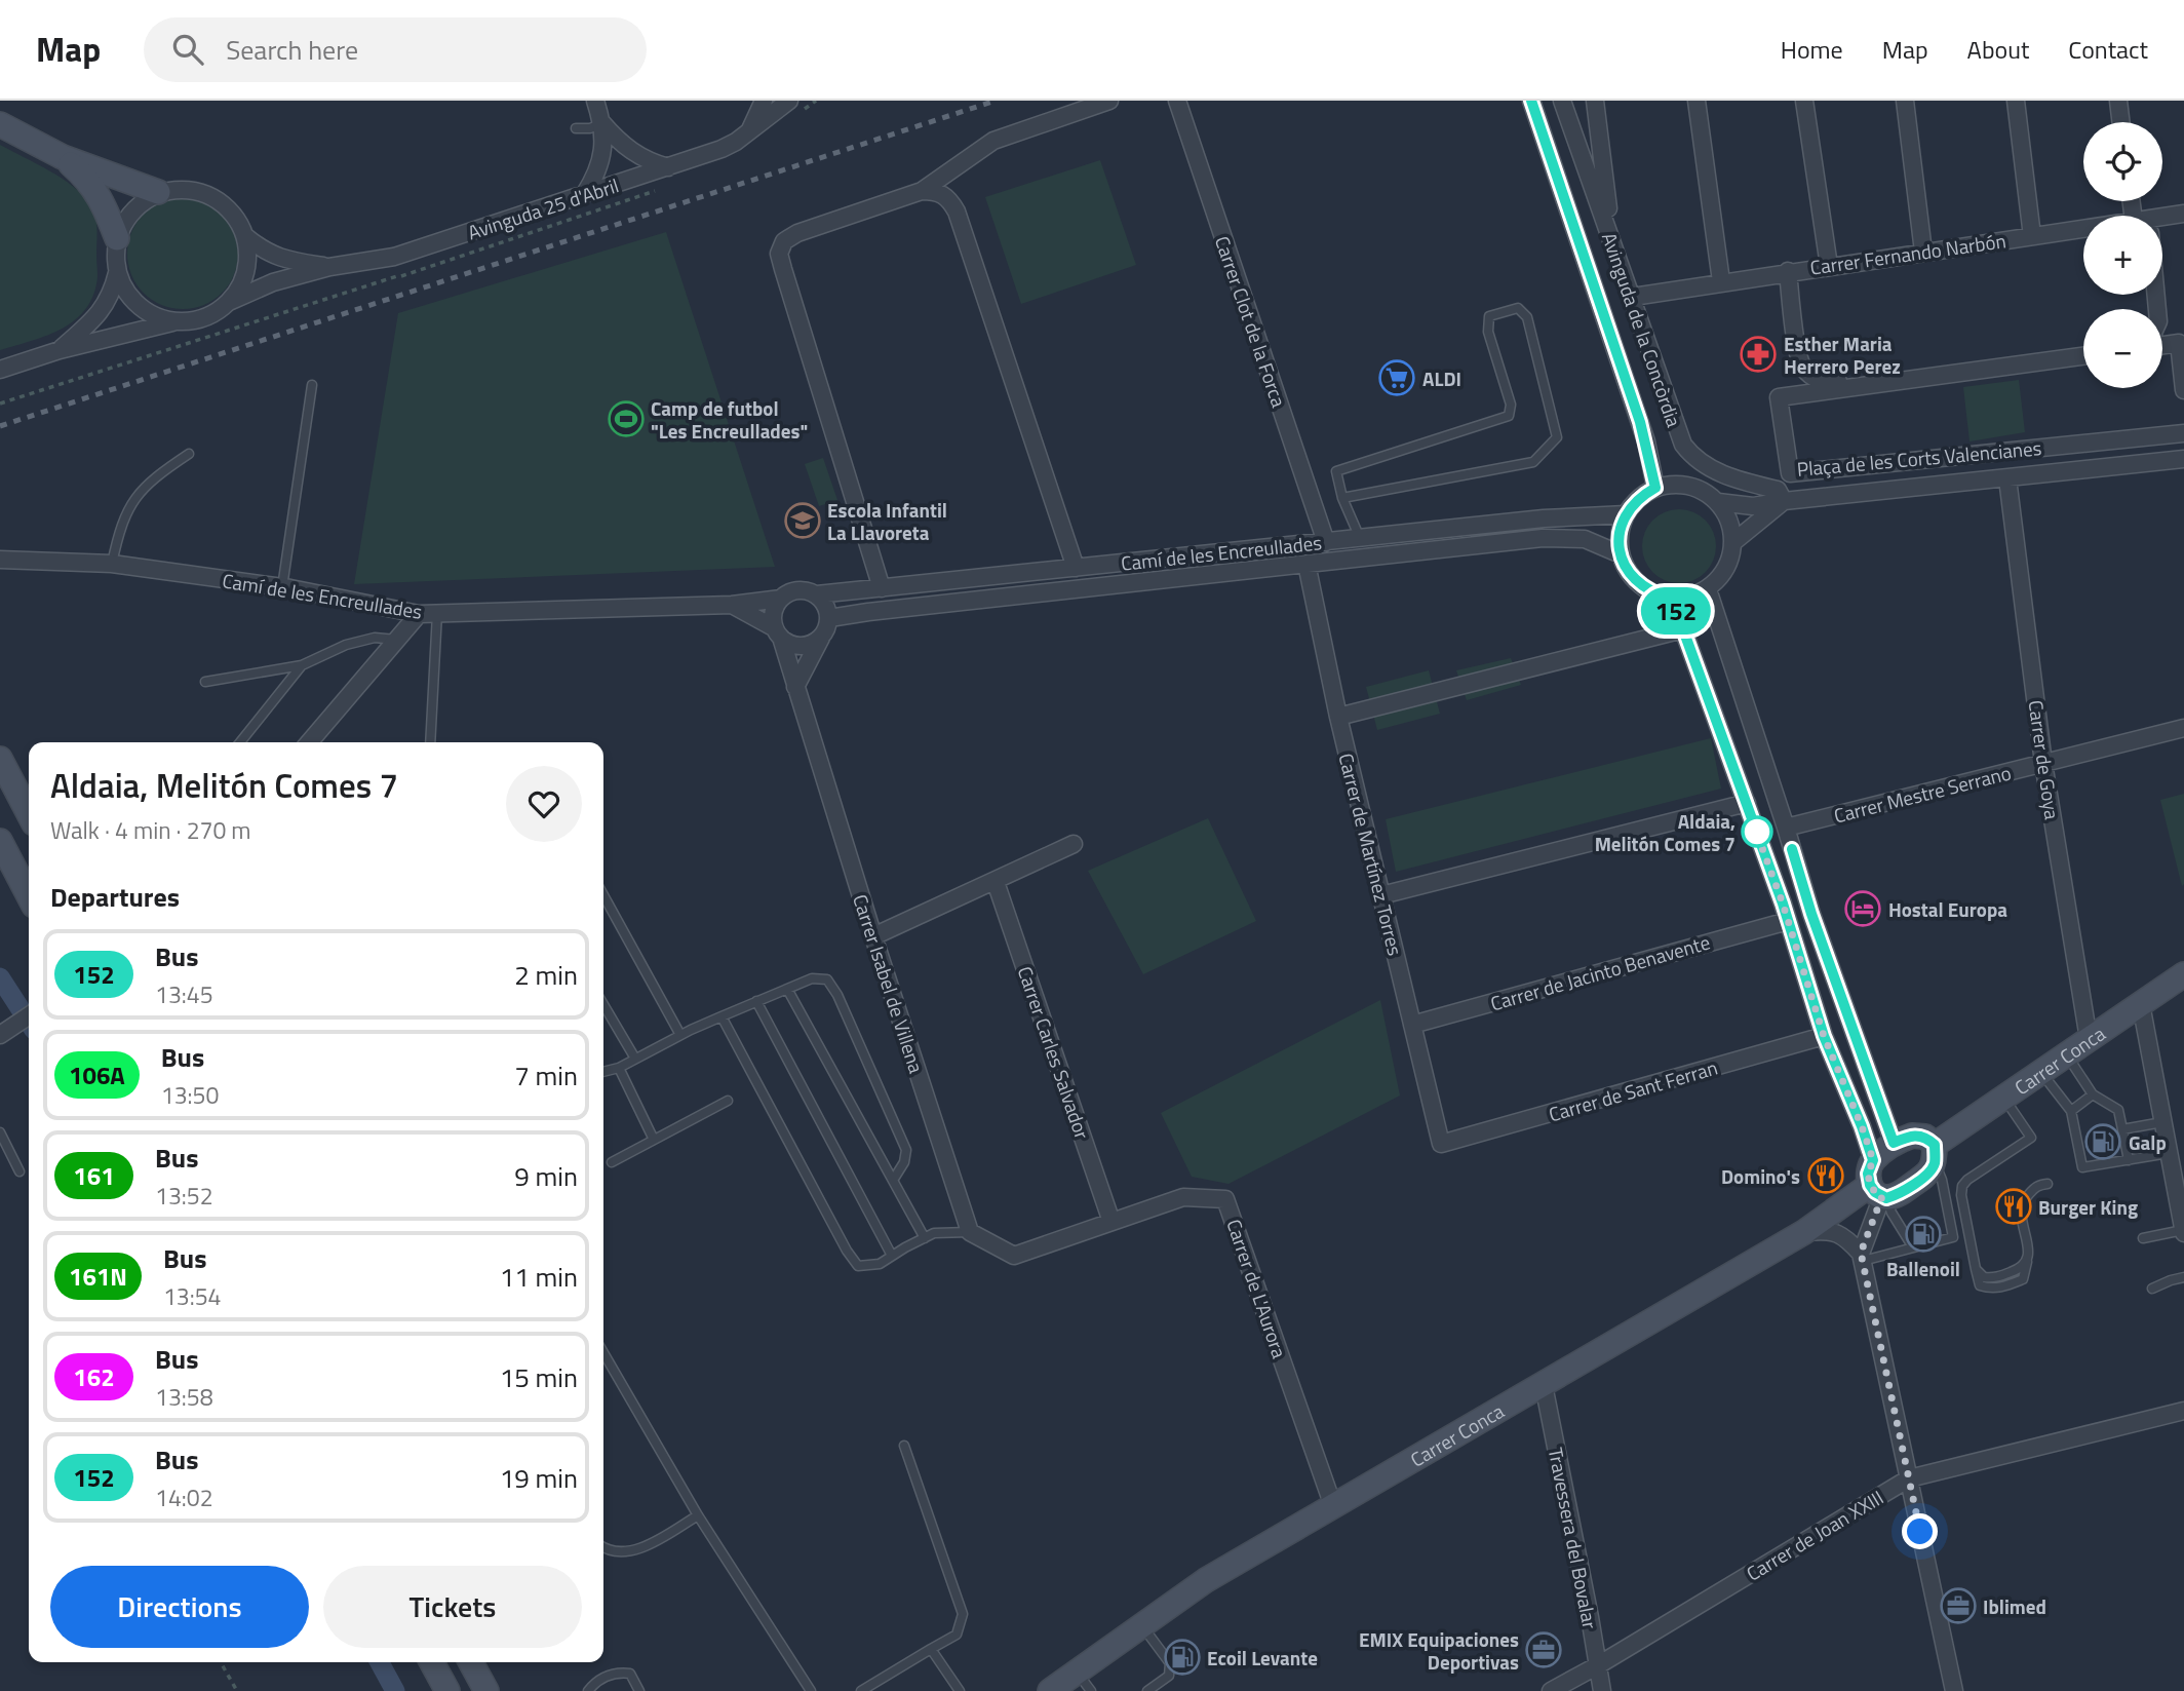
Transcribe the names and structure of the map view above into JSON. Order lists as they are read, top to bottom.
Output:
{
  "streets": {
    "street": [
      "Avinguda 25 d'Abril",
      "Carrer Fernando Narbón",
      "Carrer Clot de la Forca",
      "Avinguda de la Concòrdia",
      "Plaça de les Corts Valencianes",
      "Camí de les Encreullades",
      "Carrer de Goya",
      "Carrer Mestre Serrano",
      "Carrer de Martínez Torres",
      "Carrer de Jacinto Benavente",
      "Carrer Isabel de Villena",
      "Carrer Carles Salvador",
      "Carrer Conca",
      "Carrer de Sant Ferran",
      "Carrer de L'Aurora",
      "Carrer de Joan XXIII",
      "Travessera del Bovalar"
    ]
  },
  "crossings": [
    ["Carrer Fernando Narbón", "Avinguda de la Concòrdia"],
    ["Carrer Clot de la Forca", "Camí de les Encreullades"],
    ["Avinguda de la Concòrdia", "Plaça de les Corts Valencianes"],
    ["Avinguda de la Concòrdia", "Camí de les Encreullades"],
    ["Plaça de les Corts Valencianes", "Camí de les Encreullades"],
    ["Plaça de les Corts Valencianes", "Carrer de Goya"],
    ["Camí de les Encreullades", "Carrer de Martínez Torres"],
    ["Camí de les Encreullades", "Carrer Isabel de Villena"],
    ["Carrer de Goya", "Carrer Mestre Serrano"],
    ["Carrer de Goya", "Carrer Conca"],
    ["Carrer de Martínez Torres", "Carrer de Jacinto Benavente"],
    ["Carrer de Martínez Torres", "Carrer de Sant Ferran"],
    ["Carrer Isabel de Villena", "Carrer de L'Aurora"],
    ["Carrer Carles Salvador", "Carrer de L'Aurora"],
    ["Carrer Conca", "Carrer de L'Aurora"],
    ["Carrer Conca", "Travessera del Bovalar"],
    ["Carrer de Joan XXIII", "Travessera del Bovalar"]
  ],
  "places": {
    "pharmacy": ["Esther Maria Herrero Perez"],
    "supermarket": ["ALDI"],
    "sports": ["Camp de futbol \"Les Encreullades\""],
    "school or university": ["Escola Infantil La Llavoreta"],
    "other": ["Aldaia, Melitón Comes 7"],
    "hotel": ["Hostal Europa"],
    "fuel station": ["Galp", "Ballenoil", "Ecoil Levante"],
    "restaurant": ["Domino's", "Burger King"],
    "office": ["Iblimed", "EMIX Equipaciones Deportivas"]
  },
  "lines": ["bus line 152"],
  "page": {
    "header": "Map",
    "search": "Search here",
    "nav": [
      "Home",
      "Map",
      "About",
      "Contact"
    ],
    "on_map": "152",
    "map_buttons": ["+", "−"],
    "heading": [
      ["Aldaia, Melitón Comes 7", "Walk · 4 min · 270 m"],
      "Departures"
    ],
    "list": [
      {
        "mark": "152",
        "name": "Bus",
        "note": "13:45",
        "value": "2 min"
      },
      {
        "mark": "106A",
        "name": "Bus",
        "note": "13:50",
        "value": "7 min"
      },
      {
        "mark": "161",
        "name": "Bus",
        "note": "13:52",
        "value": "9 min"
      },
      {
        "mark": "161N",
        "name": "Bus",
        "note": "13:54",
        "value": "11 min"
      },
      {
        "mark": "162",
        "name": "Bus",
        "note": "13:58",
        "value": "15 min"
      },
      {
        "mark": "152",
        "name": "Bus",
        "note": "14:02",
        "value": "19 min"
      }
    ],
    "buttons": ["Directions", "Tickets"]
  }
}
